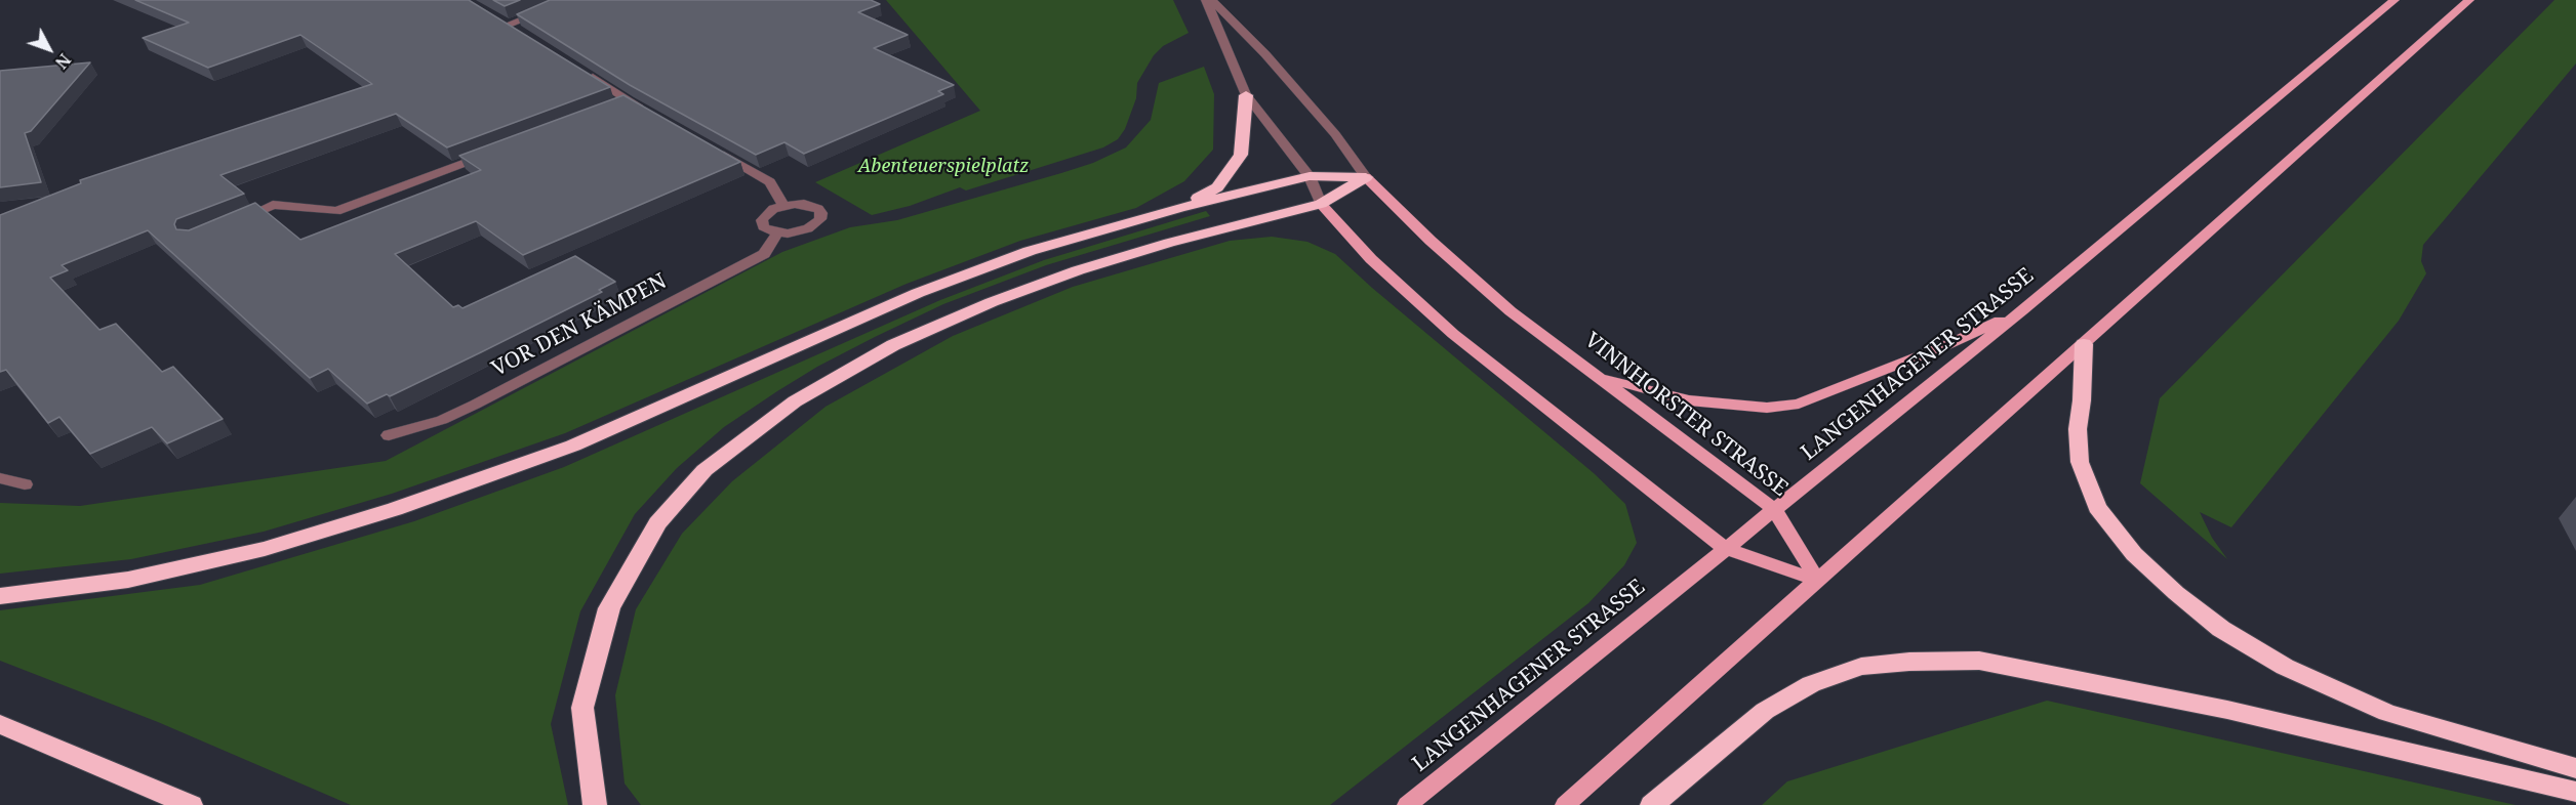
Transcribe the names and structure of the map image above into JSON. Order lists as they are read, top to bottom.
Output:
{
  "streets": {
    "main road": ["LANGENHAGENER STRASSE", "VINNHORSTER STRASSE"],
    "street": ["VOR DEN KÄMPEN"]
  },
  "crossings": [
    ["LANGENHAGENER STRASSE", "VINNHORSTER STRASSE"]
  ],
  "parks": ["Abenteuerspielplatz"],
  "north": "bottom right"
}
